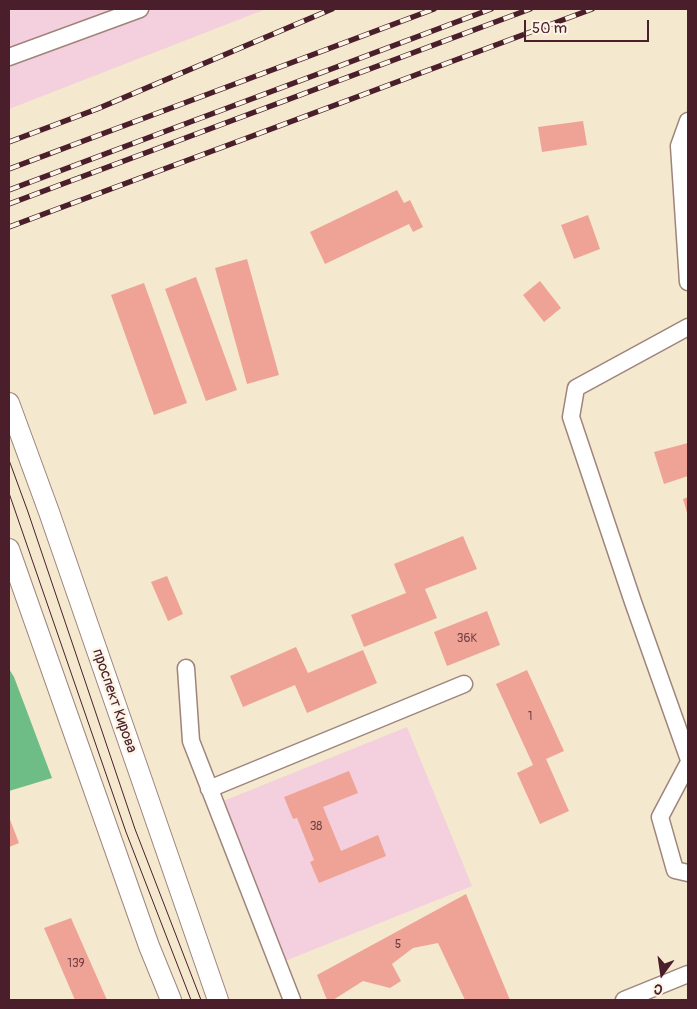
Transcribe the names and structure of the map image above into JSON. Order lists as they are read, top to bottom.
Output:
{
  "streets": {
    "main road": ["проспект Кирова"]
  },
  "house_numbers": [
    "36К",
    "1",
    "38",
    "5",
    "139"
  ],
  "scale_bar": "50 m",
  "north": "bottom"
}
